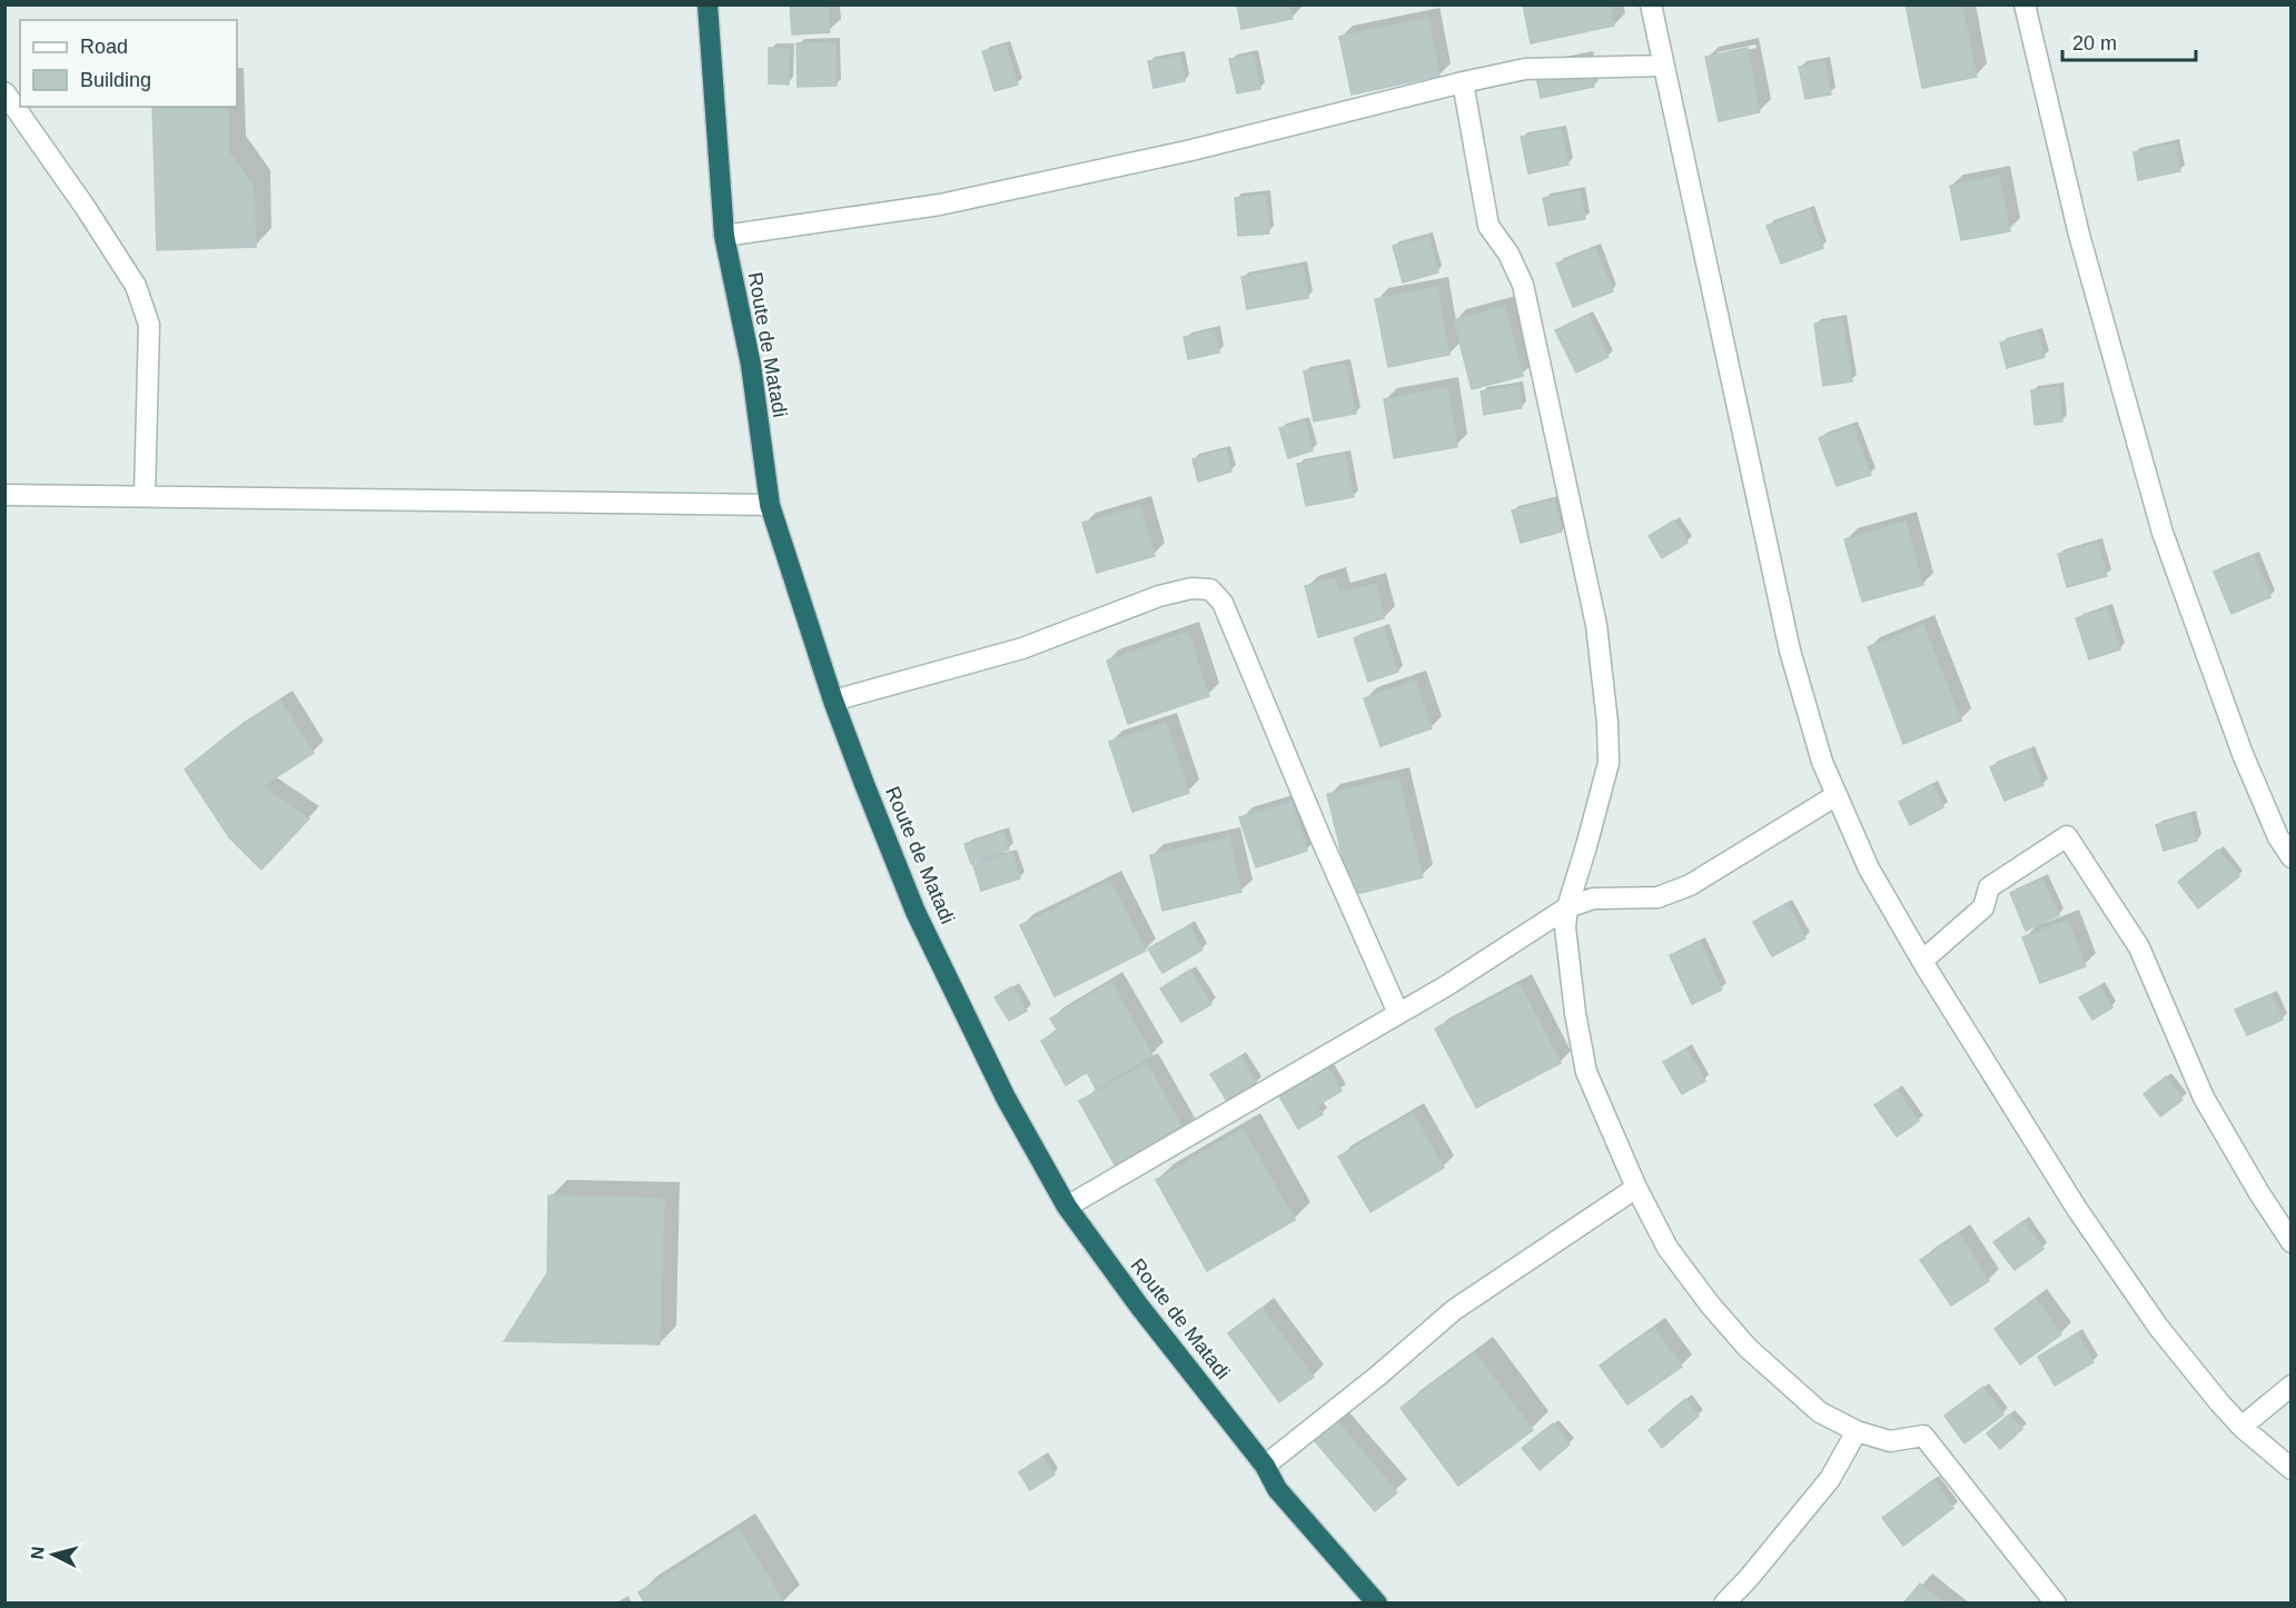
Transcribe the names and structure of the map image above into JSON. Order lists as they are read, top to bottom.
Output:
{
  "streets": {
    "highway": ["Route de Matadi"]
  },
  "legend": ["Road", "Building"],
  "scale_bar": "20 m",
  "north": "left"
}
